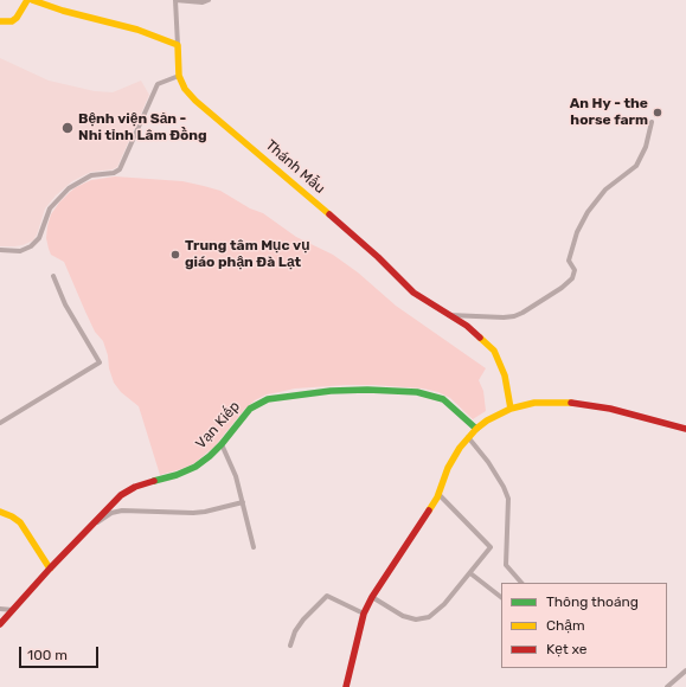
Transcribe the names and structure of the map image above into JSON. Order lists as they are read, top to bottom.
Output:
{
  "streets": {
    "main road": ["Thánh Mẫu", "Vạn Kiếp"]
  },
  "places": ["An Hy - the horse farm", "Bệnh viện Sản - Nhi tỉnh Lâm Đồng", "Trung tâm Mục vụ giáo phận Đà Lạt"],
  "legend": ["Thông thoáng", "Chậm", "Kẹt xe"],
  "scale_bar": "100 m"
}
